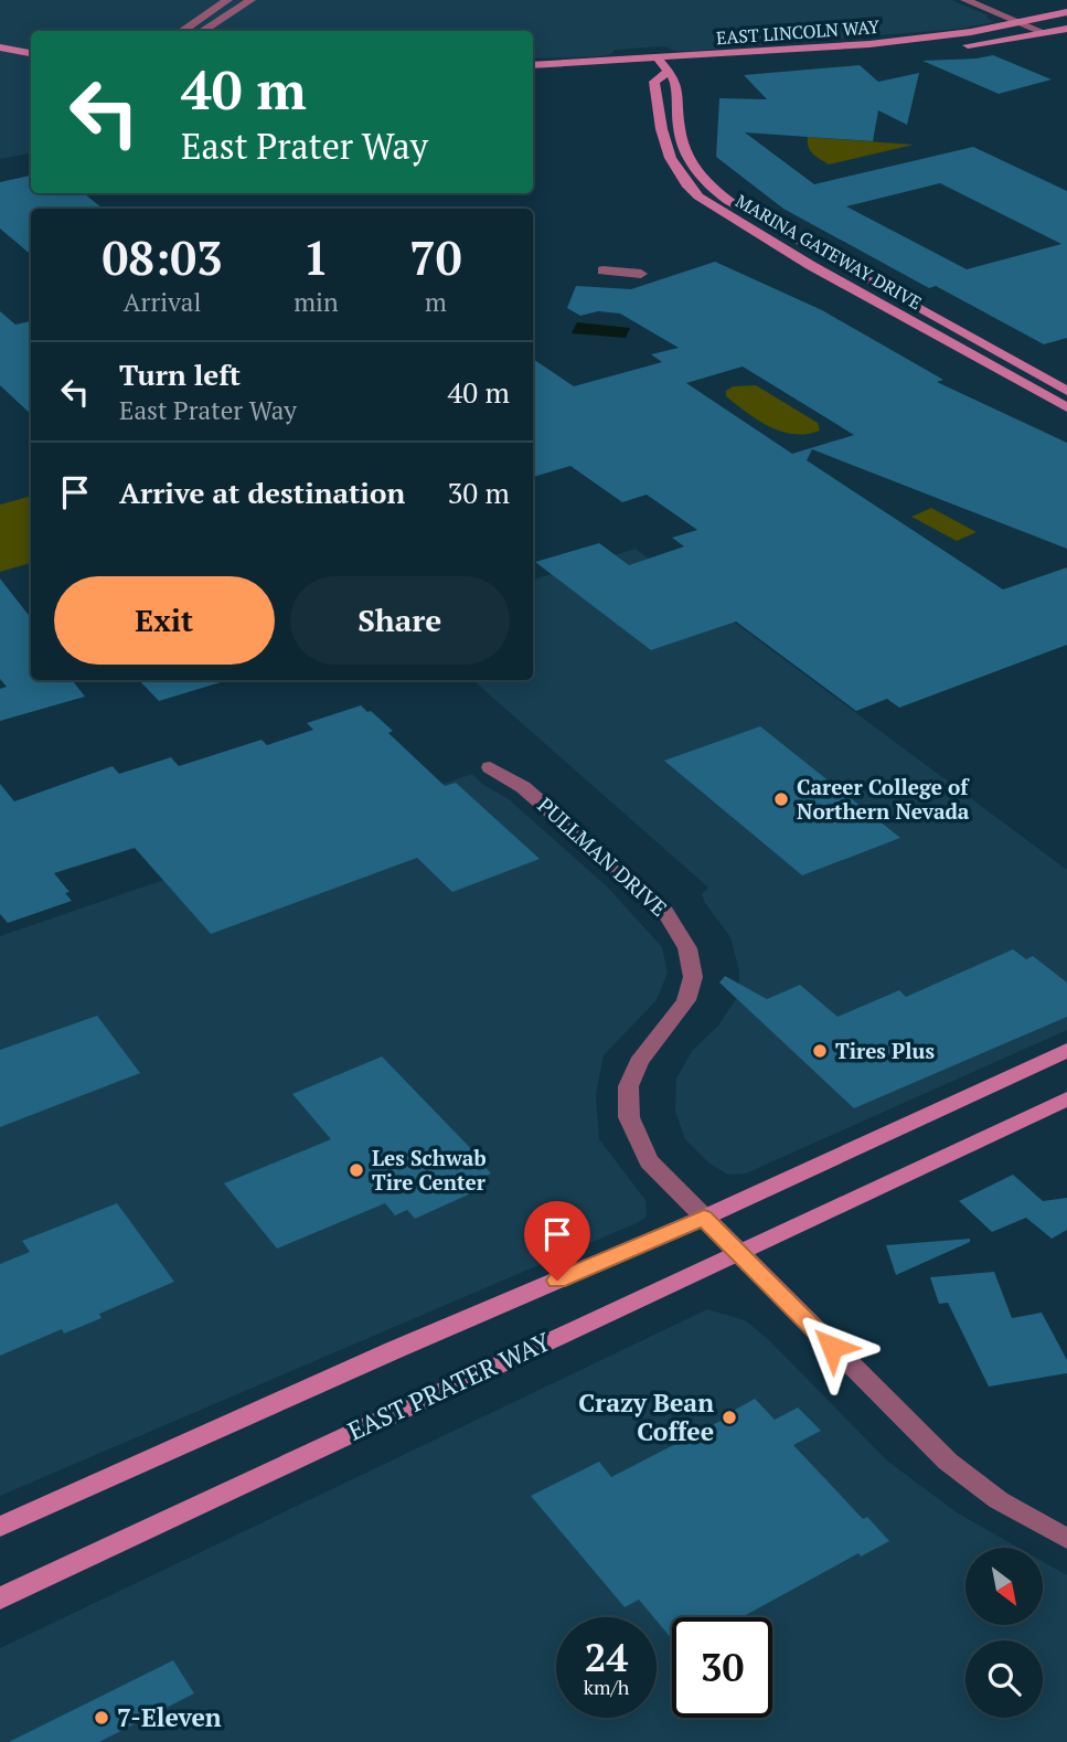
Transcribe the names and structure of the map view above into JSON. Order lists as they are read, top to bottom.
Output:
{
  "streets": {
    "street": [
      "EAST LINCOLN WAY",
      "MARINA GATEWAY DRIVE",
      "PULLMAN DRIVE",
      "EAST PRATER WAY"
    ]
  },
  "crossings": [
    ["EAST LINCOLN WAY", "MARINA GATEWAY DRIVE"],
    ["PULLMAN DRIVE", "EAST PRATER WAY"]
  ],
  "places": [
    "Career College of Northern Nevada",
    "Tires Plus",
    "Les Schwab Tire Center",
    "Crazy Bean Coffee",
    "7-Eleven"
  ],
  "north": "bottom right",
  "page": {
    "turn": ["40 m", "East Prater Way"],
    "eta": [
      "08:03",
      "Arrival",
      "1",
      "min",
      "70",
      "m"
    ],
    "list": [
      {
        "name": "Turn left",
        "note": "East Prater Way",
        "value": "40 m"
      },
      {
        "name": "Arrive at destination",
        "value": "30 m"
      }
    ],
    "buttons": ["Exit", "Share"],
    "speed": "24 km/h",
    "limit": "30"
  }
}
